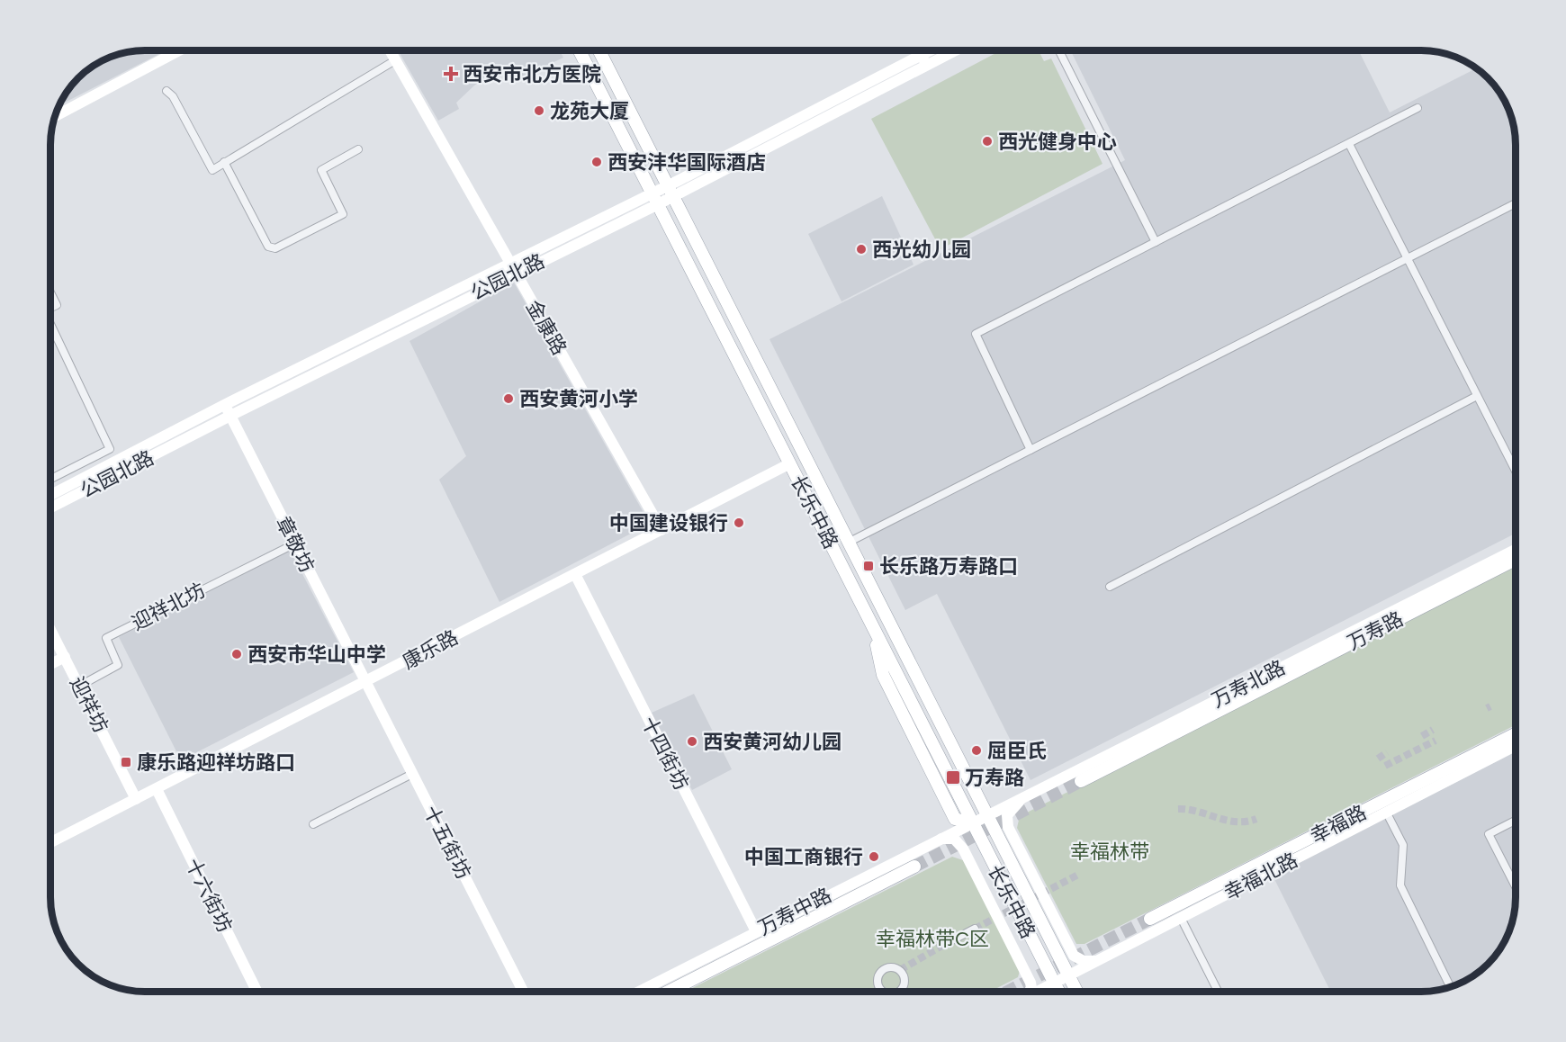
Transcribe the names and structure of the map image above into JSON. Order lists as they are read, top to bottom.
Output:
{
  "streets": {
    "main road": [
      "公园北路",
      "金康路",
      "长乐中路",
      "章敬坊",
      "万寿路",
      "康乐路",
      "万寿北路",
      "迎祥坊",
      "十四街坊",
      "幸福路",
      "十五街坊",
      "幸福北路",
      "十六街坊",
      "万寿中路"
    ],
    "street": ["迎祥北坊"]
  },
  "crossings": [
    ["公园北路", "金康路"],
    ["公园北路", "长乐中路"],
    ["公园北路", "章敬坊"],
    ["金康路", "康乐路"],
    ["长乐中路", "康乐路"],
    ["长乐中路", "万寿北路"],
    ["长乐中路", "幸福北路"],
    ["长乐中路", "万寿中路"],
    ["章敬坊", "迎祥北坊"],
    ["章敬坊", "康乐路"],
    ["章敬坊", "十五街坊"],
    ["迎祥北坊", "迎祥坊"],
    ["康乐路", "迎祥坊"],
    ["康乐路", "十四街坊"],
    ["康乐路", "十五街坊"],
    ["康乐路", "十六街坊"],
    ["万寿北路", "万寿中路"],
    ["十四街坊", "万寿中路"]
  ],
  "parks": ["幸福林带", "幸福林带C区"],
  "places": {
    "health": ["西安市北方医院"],
    "other": [
      "龙苑大厦",
      "西光健身中心",
      "西安沣华国际酒店",
      "西光幼儿园",
      "西安黄河小学",
      "中国建设银行",
      "西安市华山中学",
      "西安黄河幼儿园",
      "屈臣氏",
      "中国工商银行"
    ],
    "transit": ["长乐路万寿路口", "康乐路迎祥坊路口", "万寿路"]
  }
}
